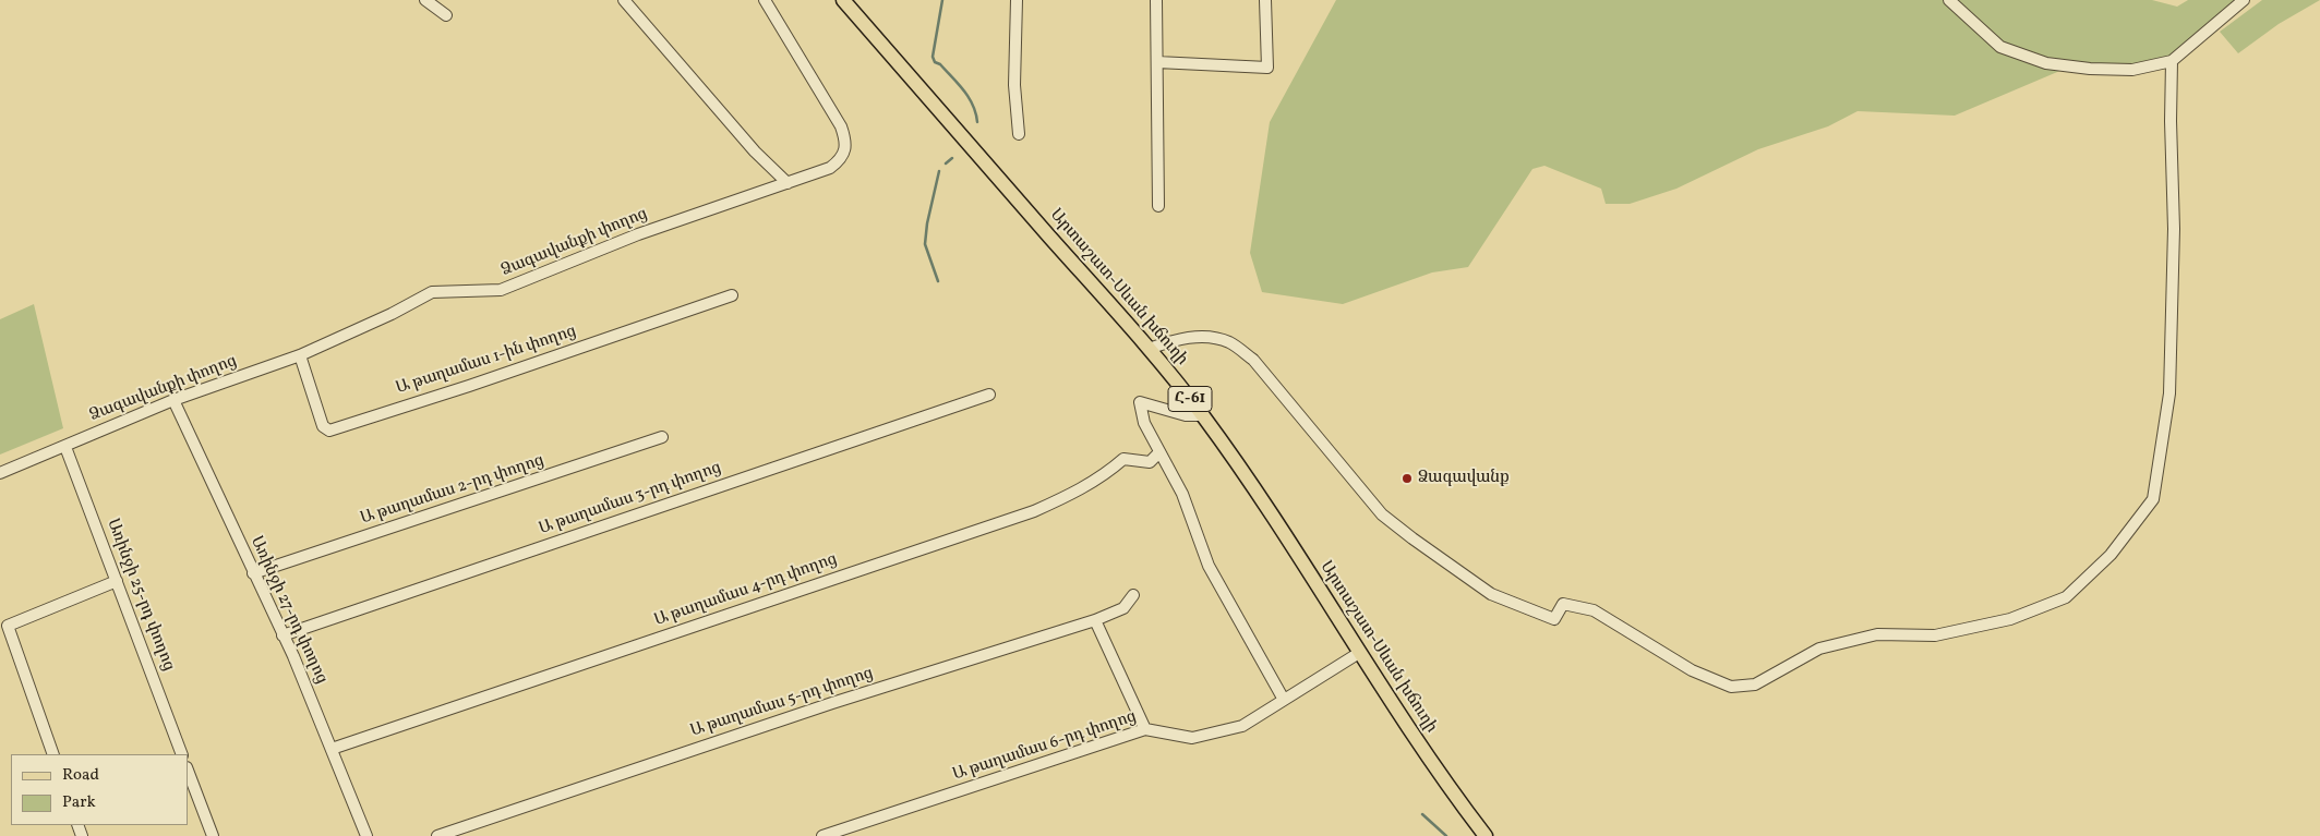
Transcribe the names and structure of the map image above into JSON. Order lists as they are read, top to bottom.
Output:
{
  "streets": {
    "main road": ["Արտաշատ-Սևան խճուղի", "Հ-61"],
    "street": [
      "Ձագավանքի փողոց",
      "Ա թաղամաս 1-ին փողոց",
      "Ա թաղամաս 2-րդ փողոց",
      "Ա թաղամաս 3-րդ փողոց",
      "Ա թաղամաս 4-րդ փողոց",
      "Առինջի 25-րդ փողոց",
      "Առինջի 27-րդ փողոց",
      "Ա թաղամաս 5-րդ փողոց",
      "Ա թաղամաս 6-րդ փողոց"
    ]
  },
  "crossings": [
    ["Ձագավանքի փողոց", "Ա թաղամաս 1-ին փողոց"],
    ["Ձագավանքի փողոց", "Առինջի 25-րդ փողոց"],
    ["Ձագավանքի փողոց", "Առինջի 27-րդ փողոց"],
    ["Արտաշատ-Սևան խճուղի", "Ա թաղամաս 6-րդ փողոց"],
    ["Ա թաղամաս 2-րդ փողոց", "Առինջի 27-րդ փողոց"],
    ["Ա թաղամաս 3-րդ փողոց", "Առինջի 27-րդ փողոց"],
    ["Ա թաղամաս 4-րդ փողոց", "Առինջի 27-րդ փողոց"]
  ],
  "places": ["Ձագավանք"],
  "legend": ["Road", "Park"]
}
